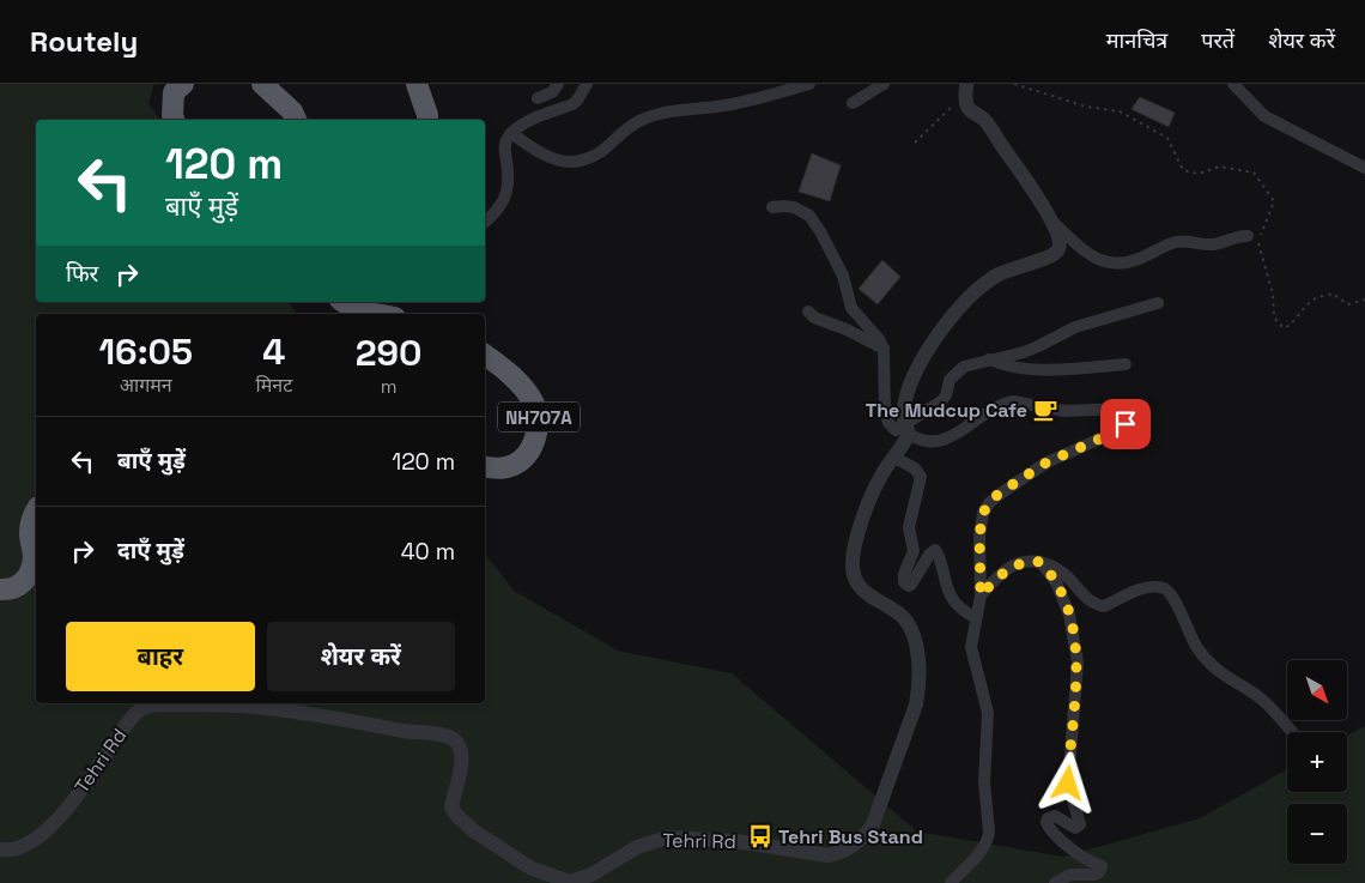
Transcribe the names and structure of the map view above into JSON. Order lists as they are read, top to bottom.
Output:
{
  "streets": {
    "highway": ["NH707A"],
    "street": ["Tehri Rd"]
  },
  "places": {
    "cafe": ["The Mudcup Cafe"],
    "bus stop": ["Tehri Bus Stand"]
  },
  "north": "bottom right",
  "page": {
    "header": "Routely",
    "nav": ["मानचित्र", "परतें", "शेयर करें"],
    "turn": ["120 m", "बाएँ मुड़ें"],
    "then": "फिर",
    "eta": [
      "16:05",
      "आगमन",
      "4",
      "मिनट",
      "290",
      "m"
    ],
    "list": [
      {
        "name": "बाएँ मुड़ें",
        "value": "120 m"
      },
      {
        "name": "दाएँ मुड़ें",
        "value": "40 m"
      }
    ],
    "buttons": ["बाहर", "शेयर करें"],
    "map_buttons": ["+", "−"]
  }
}
